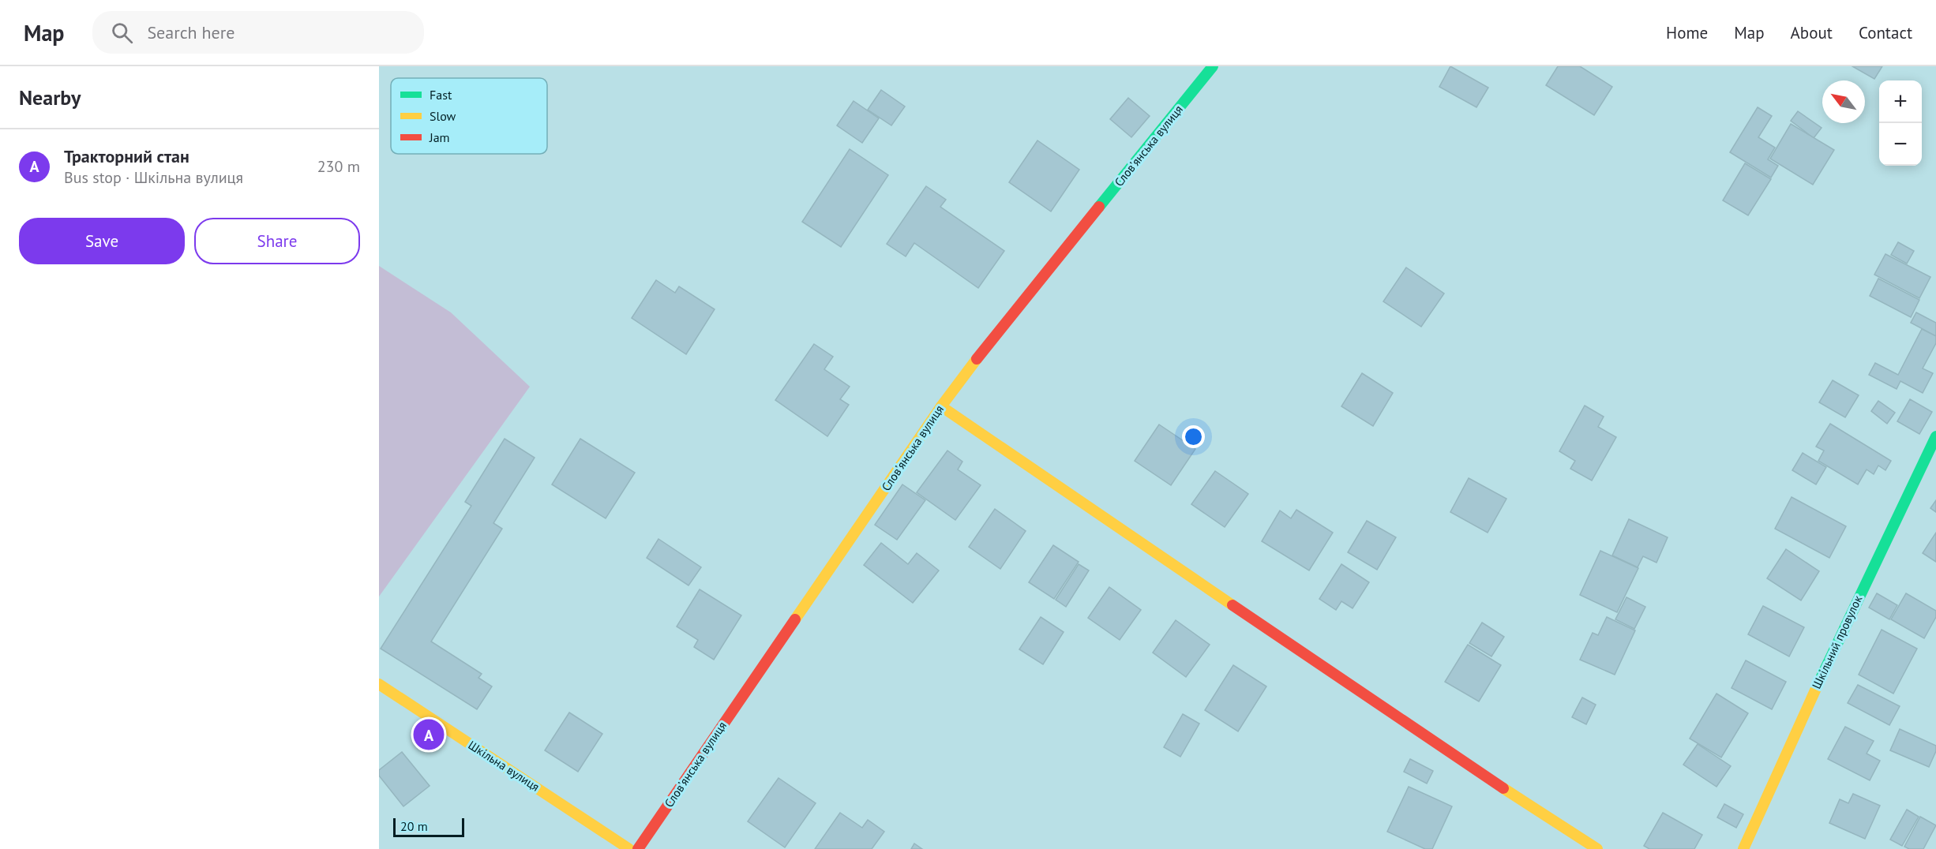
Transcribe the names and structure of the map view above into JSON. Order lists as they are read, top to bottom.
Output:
{
  "streets": {
    "street": ["Словʼянська вулиця", "Шкільний провулок", "Шкільна вулиця"]
  },
  "legend": ["Fast", "Slow", "Jam"],
  "scale_bar": "20 m",
  "north": "top left",
  "page": {
    "header": "Map",
    "search": "Search here",
    "nav": [
      "Home",
      "Map",
      "About",
      "Contact"
    ],
    "heading": "Nearby",
    "map_buttons": ["+", "−"],
    "list": [
      {
        "mark": "A",
        "name": "Тракторний стан",
        "note": "Bus stop · Шкільна вулиця",
        "value": "230 m"
      }
    ],
    "buttons": ["Save", "Share"],
    "pins": "A",
    "scale": "20 m"
  }
}
